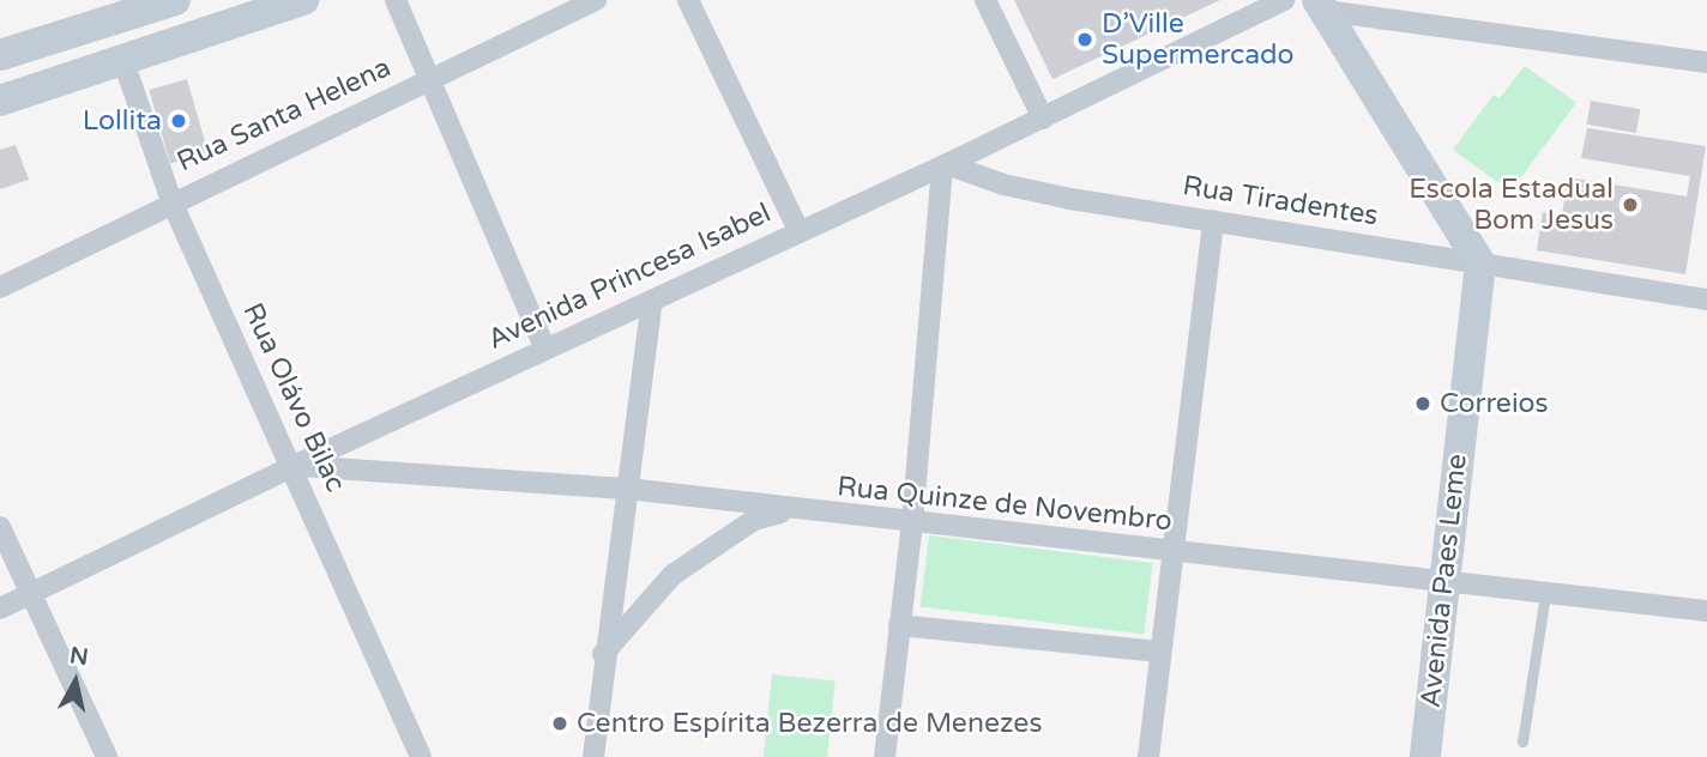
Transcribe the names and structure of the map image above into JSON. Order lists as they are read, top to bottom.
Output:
{
  "streets": {
    "street": [
      "Rua Santa Helena",
      "Rua Tiradentes",
      "Avenida Princesa Isabel",
      "Rua Olávo Bilac",
      "Rua Quinze de Novembro",
      "Avenida Paes Leme"
    ]
  },
  "crossings": [
    ["Rua Santa Helena", "Rua Olávo Bilac"],
    ["Rua Tiradentes", "Avenida Princesa Isabel"],
    ["Rua Tiradentes", "Avenida Paes Leme"],
    ["Avenida Princesa Isabel", "Rua Olávo Bilac"],
    ["Avenida Princesa Isabel", "Rua Quinze de Novembro"],
    ["Rua Olávo Bilac", "Rua Quinze de Novembro"],
    ["Rua Quinze de Novembro", "Avenida Paes Leme"]
  ],
  "places": [
    "D’Ville Supermercado",
    "Lollita",
    "Escola Estadual Bom Jesus",
    "Correios",
    "Centro Espírita Bezerra de Menezes"
  ],
  "north": "top"
}
